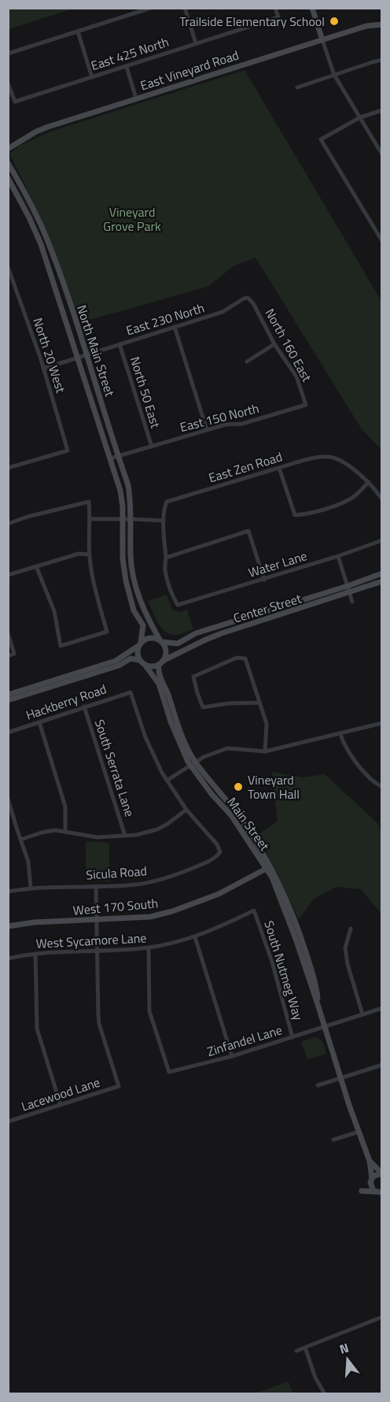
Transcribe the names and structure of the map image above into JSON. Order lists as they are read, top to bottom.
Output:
{
  "streets": {
    "street": [
      "East 425 North",
      "East Vineyard Road",
      "East 230 North",
      "North 160 East",
      "North Main Street",
      "North 20 West",
      "North 50 East",
      "East 150 North",
      "East Zen Road",
      "Water Lane",
      "Center Street",
      "Hackberry Road",
      "South Serrata Lane",
      "Main Street",
      "Sicula Road",
      "West 170 South",
      "West Sycamore Lane",
      "South Nutmeg Way",
      "Zinfandel Lane",
      "Lacewood Lane"
    ]
  },
  "crossings": [
    ["East 230 North", "North 160 East"],
    ["East 230 North", "North Main Street"],
    ["East 230 North", "North 20 West"],
    ["East 230 North", "North 50 East"],
    ["North 160 East", "East 150 North"],
    ["North Main Street", "East 150 North"],
    ["North Main Street", "Center Street"],
    ["North Main Street", "Main Street"],
    ["North 50 East", "East 150 North"],
    ["Center Street", "Main Street"],
    ["Hackberry Road", "South Serrata Lane"],
    ["Main Street", "West 170 South"],
    ["Main Street", "Zinfandel Lane"],
    ["West Sycamore Lane", "South Nutmeg Way"],
    ["West Sycamore Lane", "Zinfandel Lane"],
    ["West Sycamore Lane", "Lacewood Lane"],
    ["South Nutmeg Way", "Zinfandel Lane"]
  ],
  "parks": ["Vineyard Grove Park"],
  "places": ["Trailside Elementary School", "Vineyard Town Hall"],
  "north": "top"
}
